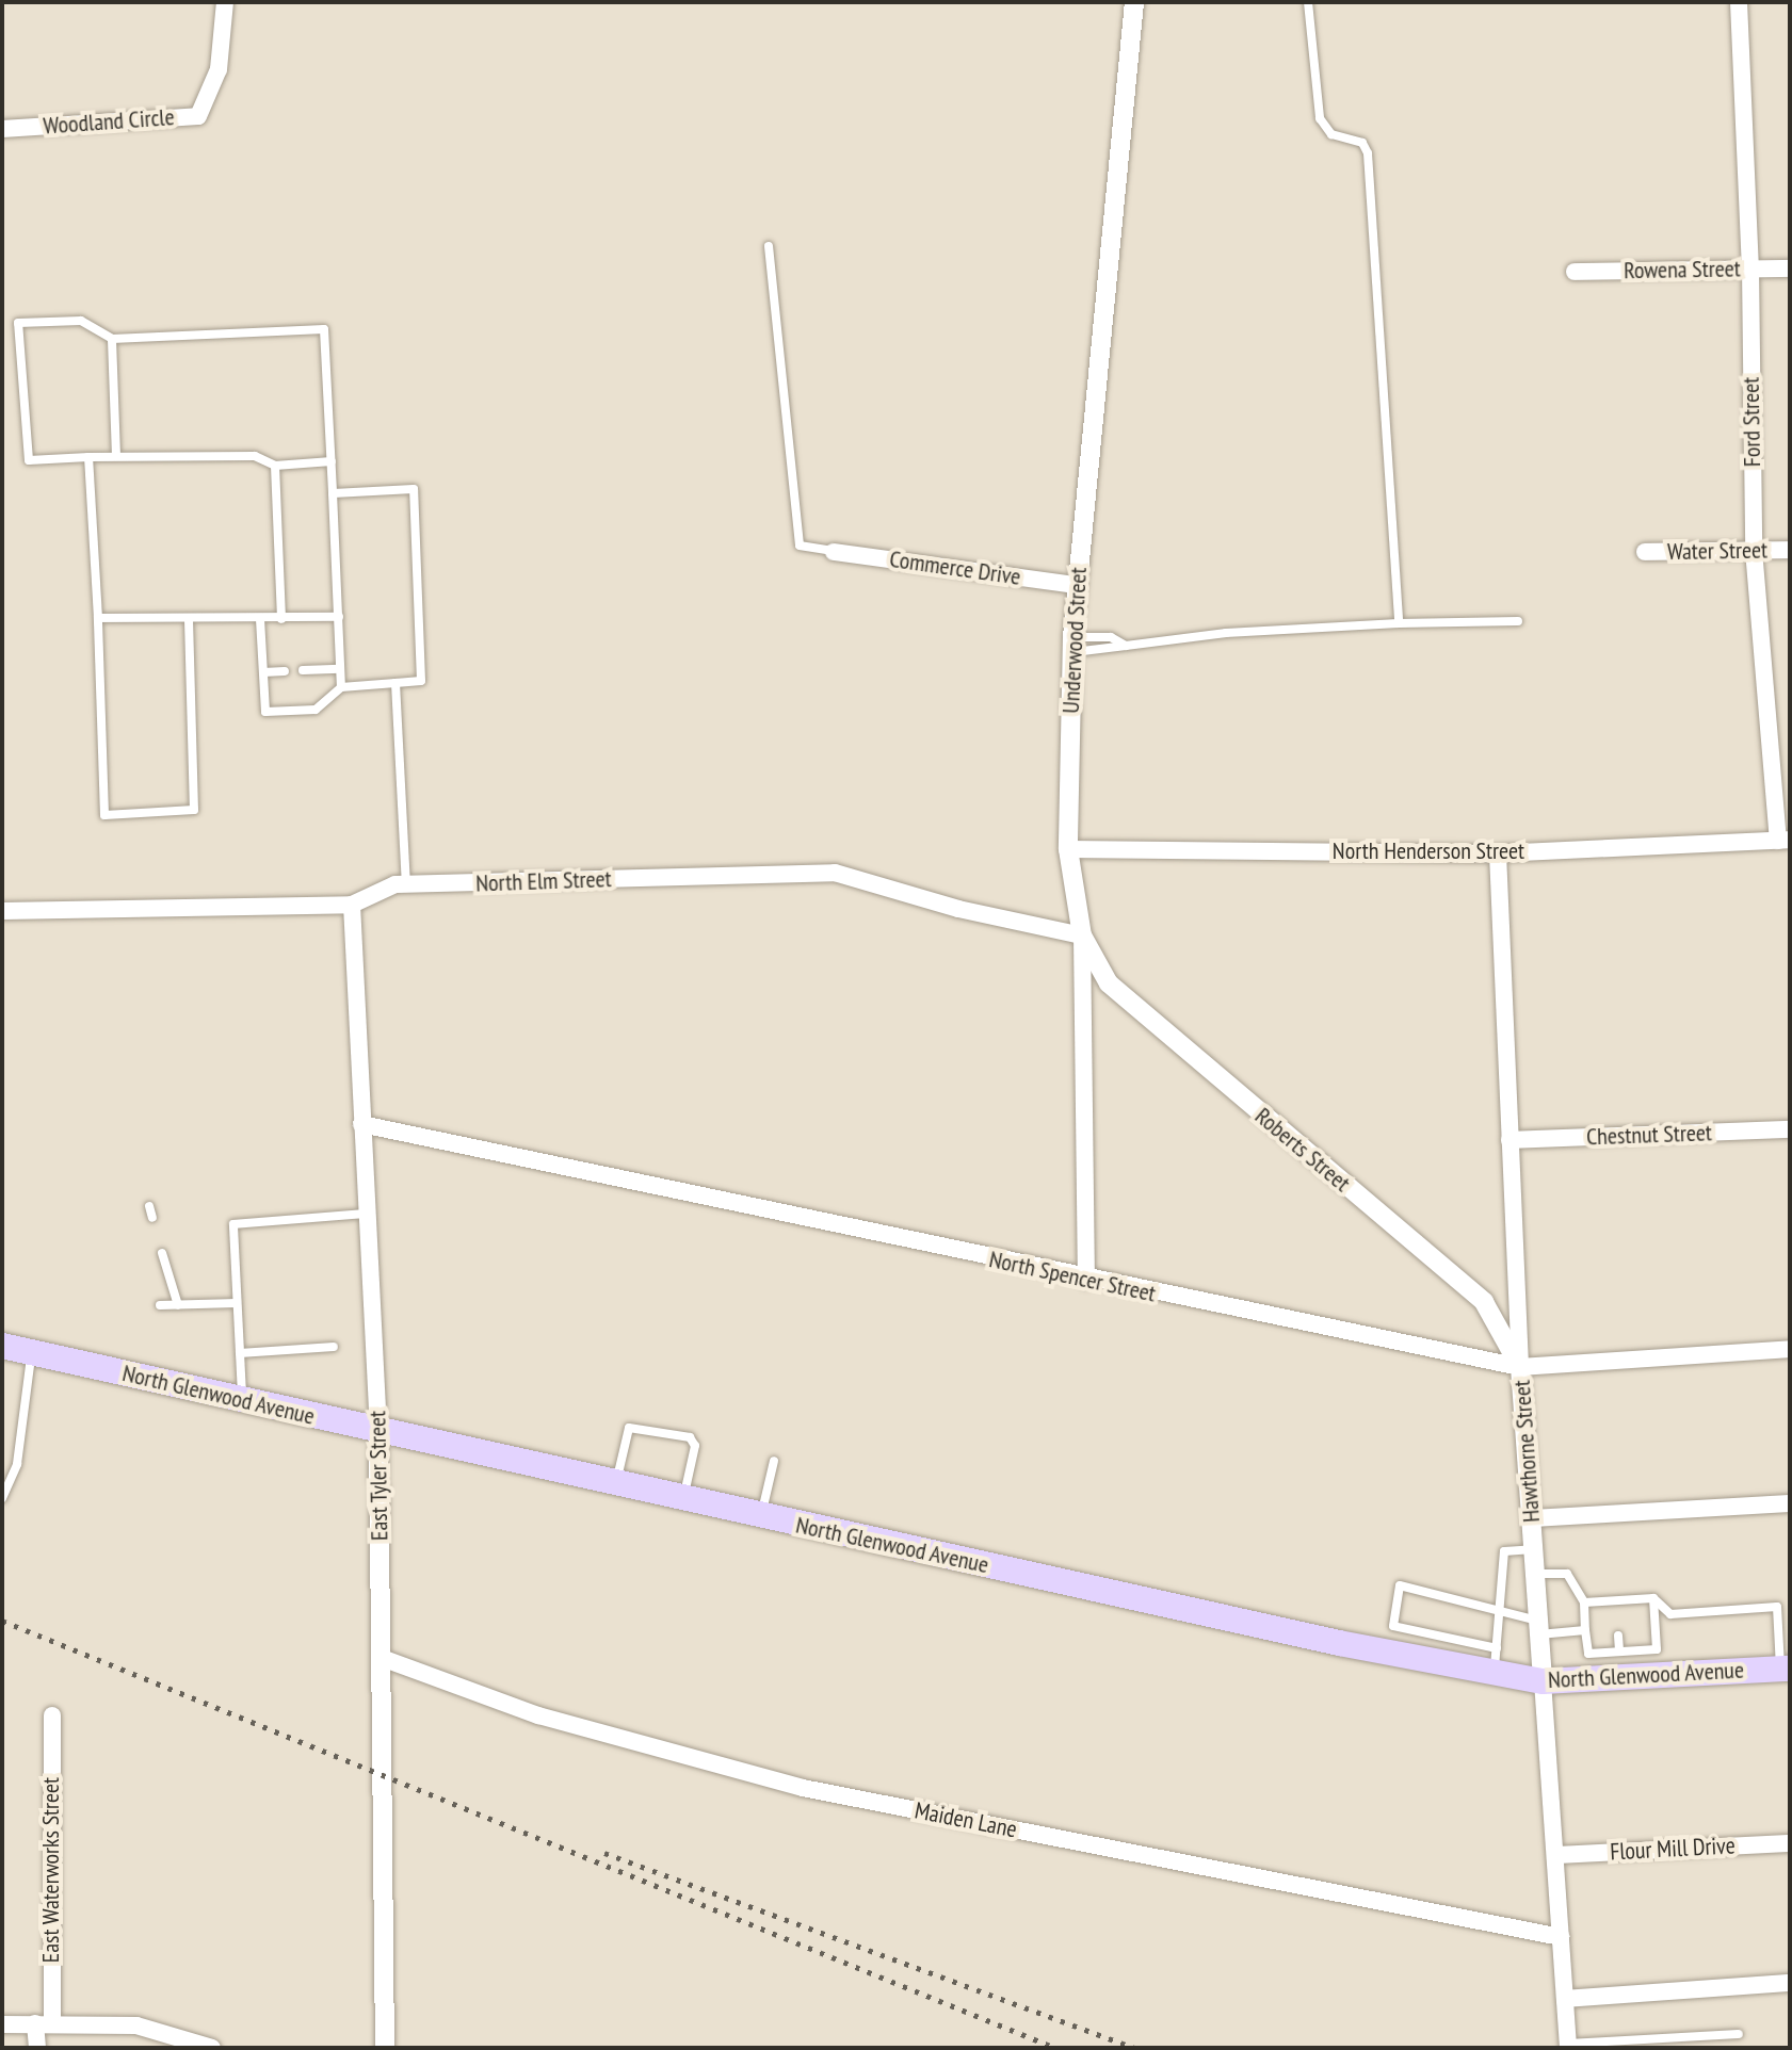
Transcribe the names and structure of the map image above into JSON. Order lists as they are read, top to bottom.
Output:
{
  "streets": {
    "main road": ["North Glenwood Avenue"],
    "street": [
      "Woodland Circle",
      "Rowena Street",
      "Ford Street",
      "Water Street",
      "Commerce Drive",
      "Underwood Street",
      "North Henderson Street",
      "North Elm Street",
      "Chestnut Street",
      "Roberts Street",
      "North Spencer Street",
      "Hawthorne Street",
      "East Tyler Street",
      "Maiden Lane",
      "Flour Mill Drive",
      "East Waterworks Street"
    ]
  },
  "crossings": [
    ["Rowena Street", "Ford Street"],
    ["Ford Street", "Water Street"],
    ["Ford Street", "North Henderson Street"],
    ["Commerce Drive", "Underwood Street"],
    ["Underwood Street", "North Henderson Street"],
    ["Underwood Street", "North Elm Street"],
    ["Underwood Street", "Roberts Street"],
    ["Underwood Street", "North Spencer Street"],
    ["North Henderson Street", "Hawthorne Street"],
    ["North Elm Street", "Roberts Street"],
    ["North Elm Street", "East Tyler Street"],
    ["Chestnut Street", "Hawthorne Street"],
    ["Roberts Street", "North Spencer Street"],
    ["Roberts Street", "Hawthorne Street"],
    ["North Spencer Street", "Hawthorne Street"],
    ["North Spencer Street", "East Tyler Street"],
    ["North Glenwood Avenue", "Hawthorne Street"],
    ["North Glenwood Avenue", "East Tyler Street"],
    ["Hawthorne Street", "Maiden Lane"],
    ["Hawthorne Street", "Flour Mill Drive"],
    ["East Tyler Street", "Maiden Lane"]
  ]
}
